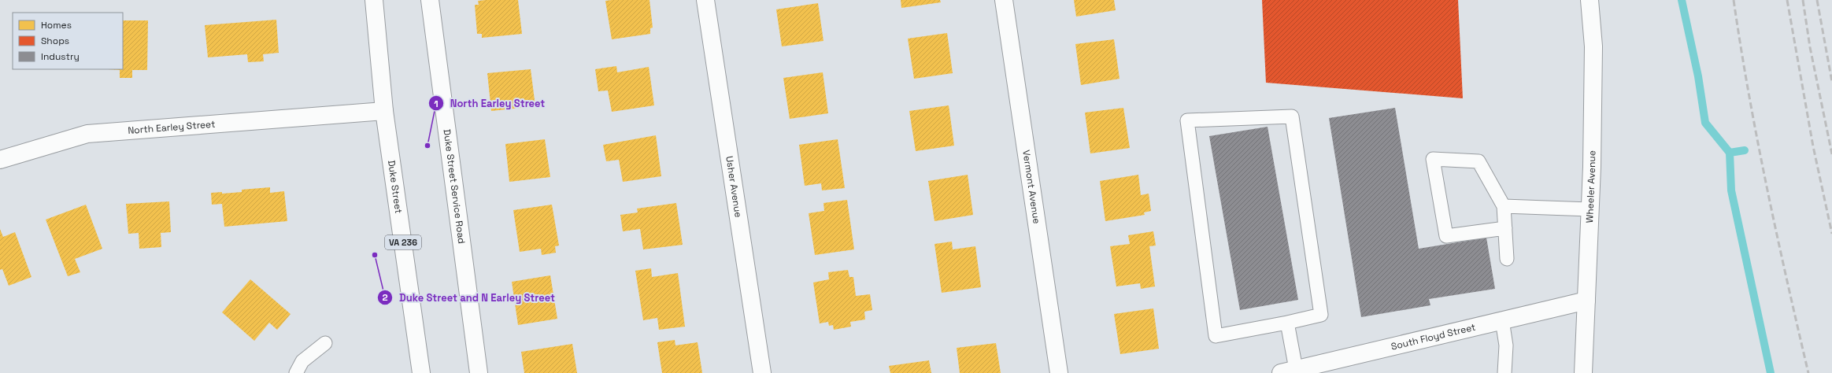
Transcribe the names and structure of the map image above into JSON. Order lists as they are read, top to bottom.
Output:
{
  "streets": {
    "street": [
      "North Earley Street",
      "Duke Street",
      "Duke Street Service Road",
      "Usher Avenue",
      "Vermont Avenue",
      "Wheeler Avenue",
      "VA 236",
      "South Floyd Street"
    ]
  },
  "crossings": [
    ["North Earley Street", "Duke Street"],
    ["Wheeler Avenue", "South Floyd Street"]
  ],
  "places": ["North Earley Street", "Duke Street and N Earley Street"],
  "legend": ["Homes", "Shops", "Industry"]
}
